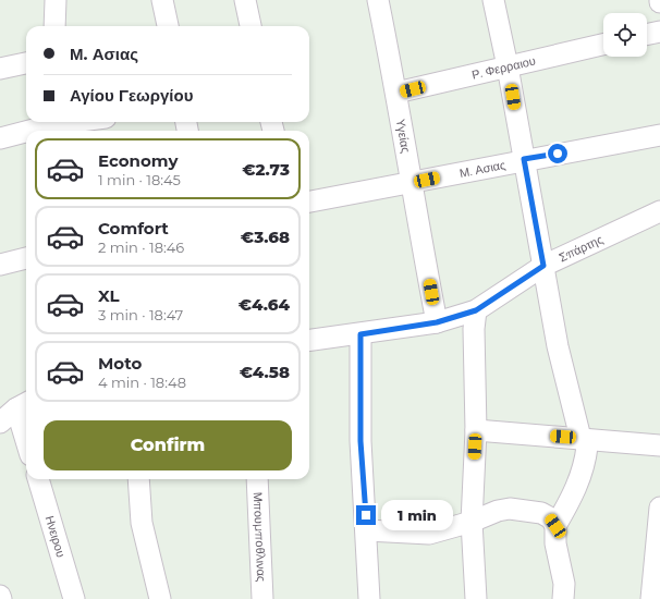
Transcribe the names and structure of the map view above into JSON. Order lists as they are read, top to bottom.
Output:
{
  "streets": {
    "street": [
      "Ρ. Φερραιου",
      "Υγείας",
      "Μ. Ασιας",
      "Σπάρτης",
      "Ηνειρου",
      "Μπουμποθλινας"
    ]
  },
  "crossings": [
    ["Ρ. Φερραιου", "Υγείας"],
    ["Υγείας", "Μ. Ασιας"],
    ["Υγείας", "Σπάρτης"]
  ],
  "page": {
    "banner": ["Μ. Ασιας", "Αγίου Γεωργίου"],
    "list": [
      {
        "name": "Economy",
        "note": "1 min · 18:45",
        "value": "€2.73"
      },
      {
        "name": "Comfort",
        "note": "2 min · 18:46",
        "value": "€3.68"
      },
      {
        "name": "XL",
        "note": "3 min · 18:47",
        "value": "€4.64"
      },
      {
        "name": "Moto",
        "note": "4 min · 18:48",
        "value": "€4.58"
      }
    ],
    "buttons": "Confirm",
    "bubble": "1 min"
  }
}
